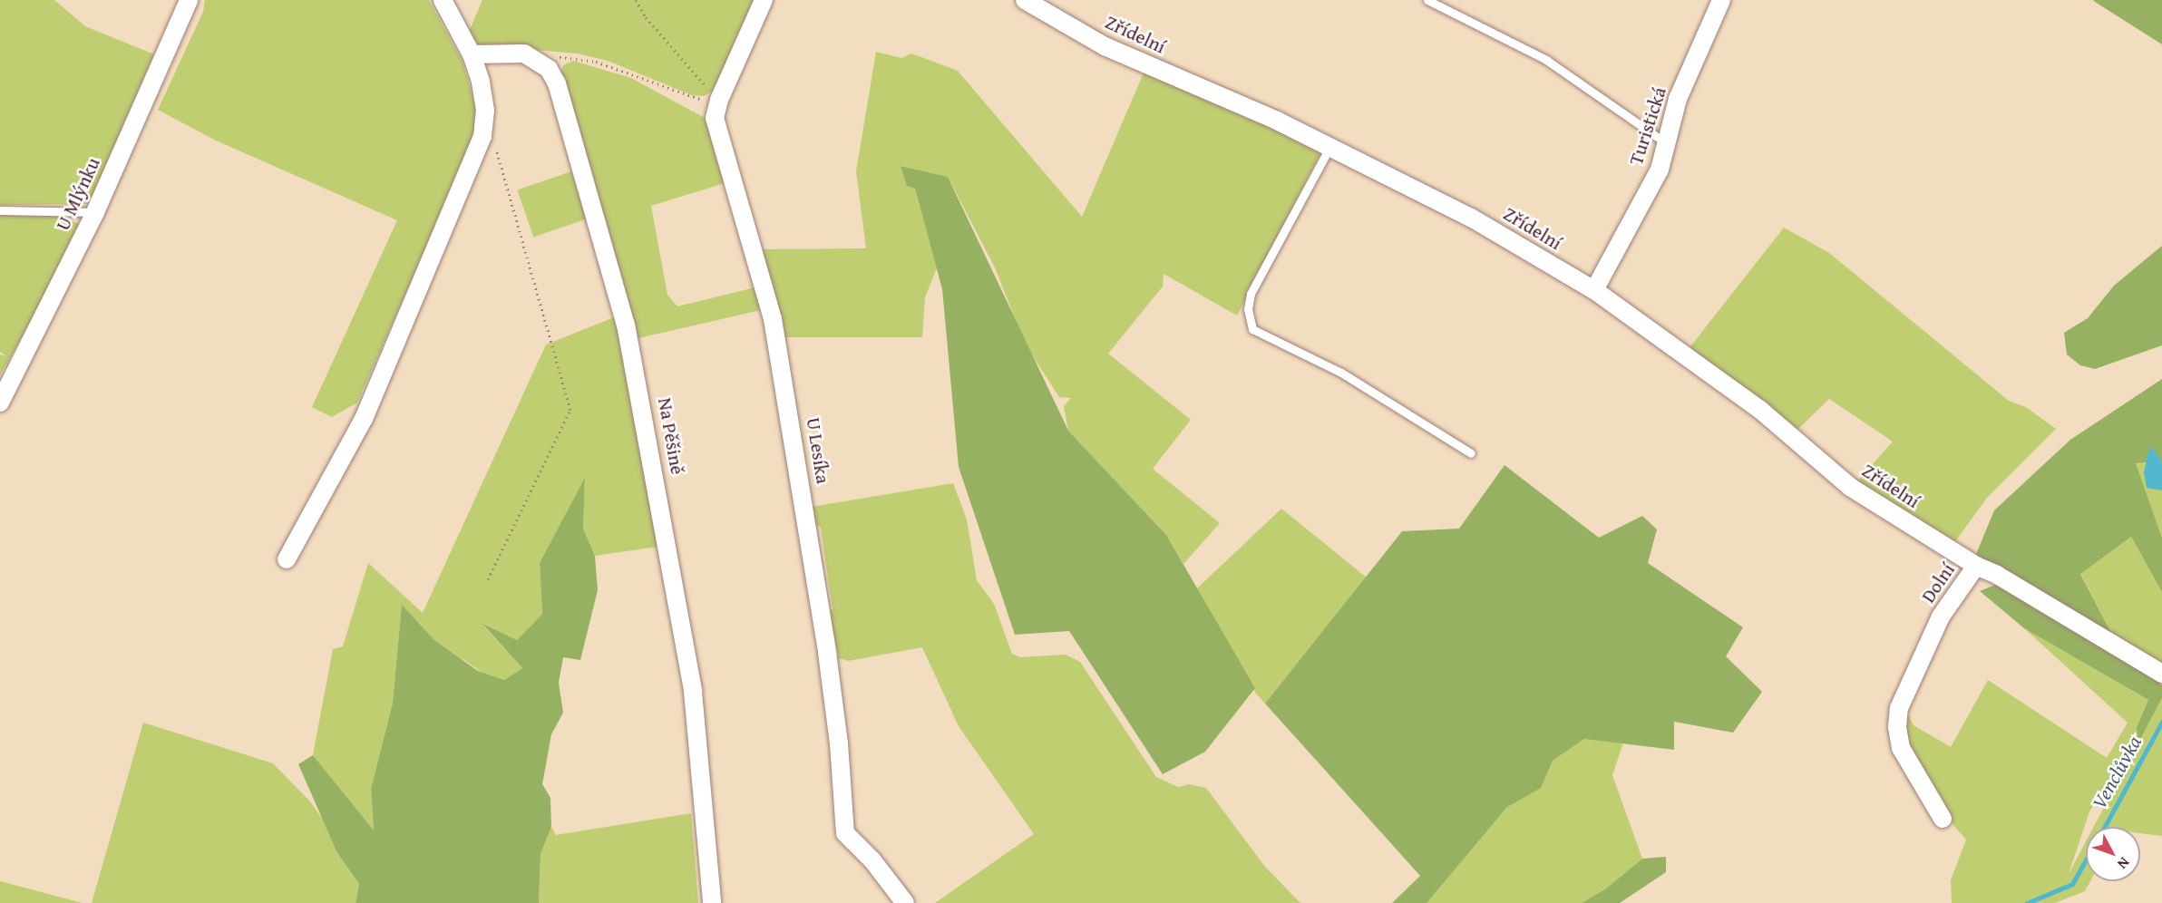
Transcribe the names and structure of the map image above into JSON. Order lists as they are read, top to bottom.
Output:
{
  "streets": {
    "street": [
      "Zřídelní",
      "Turistická",
      "U Mlýnku",
      "Na Pěšině",
      "U Lesíka",
      "Dolní"
    ]
  },
  "crossings": [
    ["Zřídelní", "Turistická"],
    ["Zřídelní", "Dolní"]
  ],
  "water": ["Venclůvka"],
  "north": "bottom right"
}
